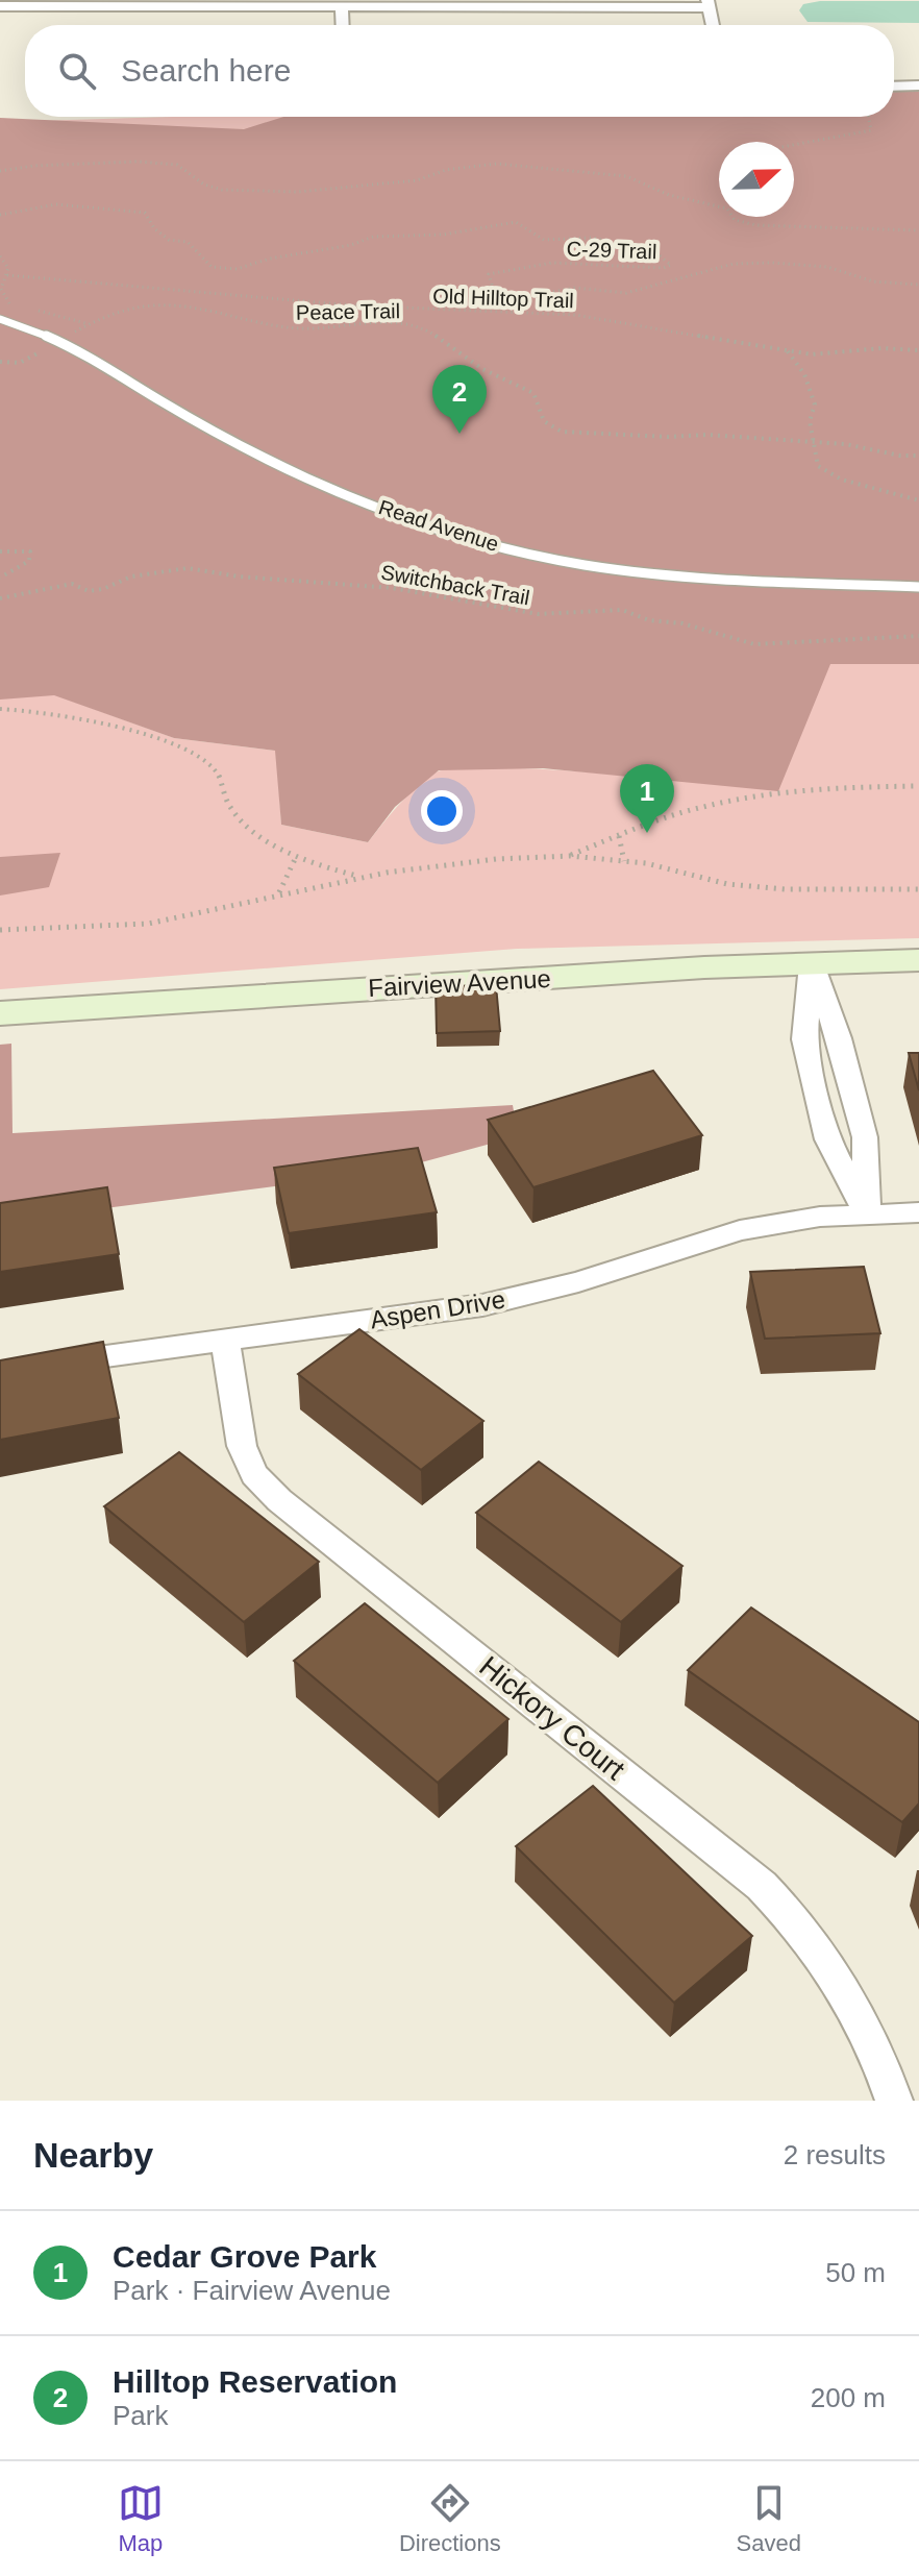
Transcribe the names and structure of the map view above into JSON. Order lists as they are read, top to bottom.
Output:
{
  "streets": {
    "main road": ["Fairview Avenue"],
    "street": ["Aspen Drive", "Hickory Court"],
    "lane": ["Read Avenue"],
    "path": [
      "C-29 Trail",
      "Old Hilltop Trail",
      "Peace Trail",
      "Switchback Trail"
    ]
  },
  "crossings": [
    ["Peace Trail", "Read Avenue"],
    ["Aspen Drive", "Hickory Court"]
  ],
  "north": "right",
  "page": {
    "search": "Search here",
    "pins": ["2", "1"],
    "heading": ["Nearby", "2 results"],
    "list": [
      {
        "mark": "1",
        "name": "Cedar Grove Park",
        "note": "Park · Fairview Avenue",
        "value": "50 m"
      },
      {
        "mark": "2",
        "name": "Hilltop Reservation",
        "note": "Park",
        "value": "200 m"
      }
    ],
    "nav": ["Map", "Directions", "Saved"]
  }
}
